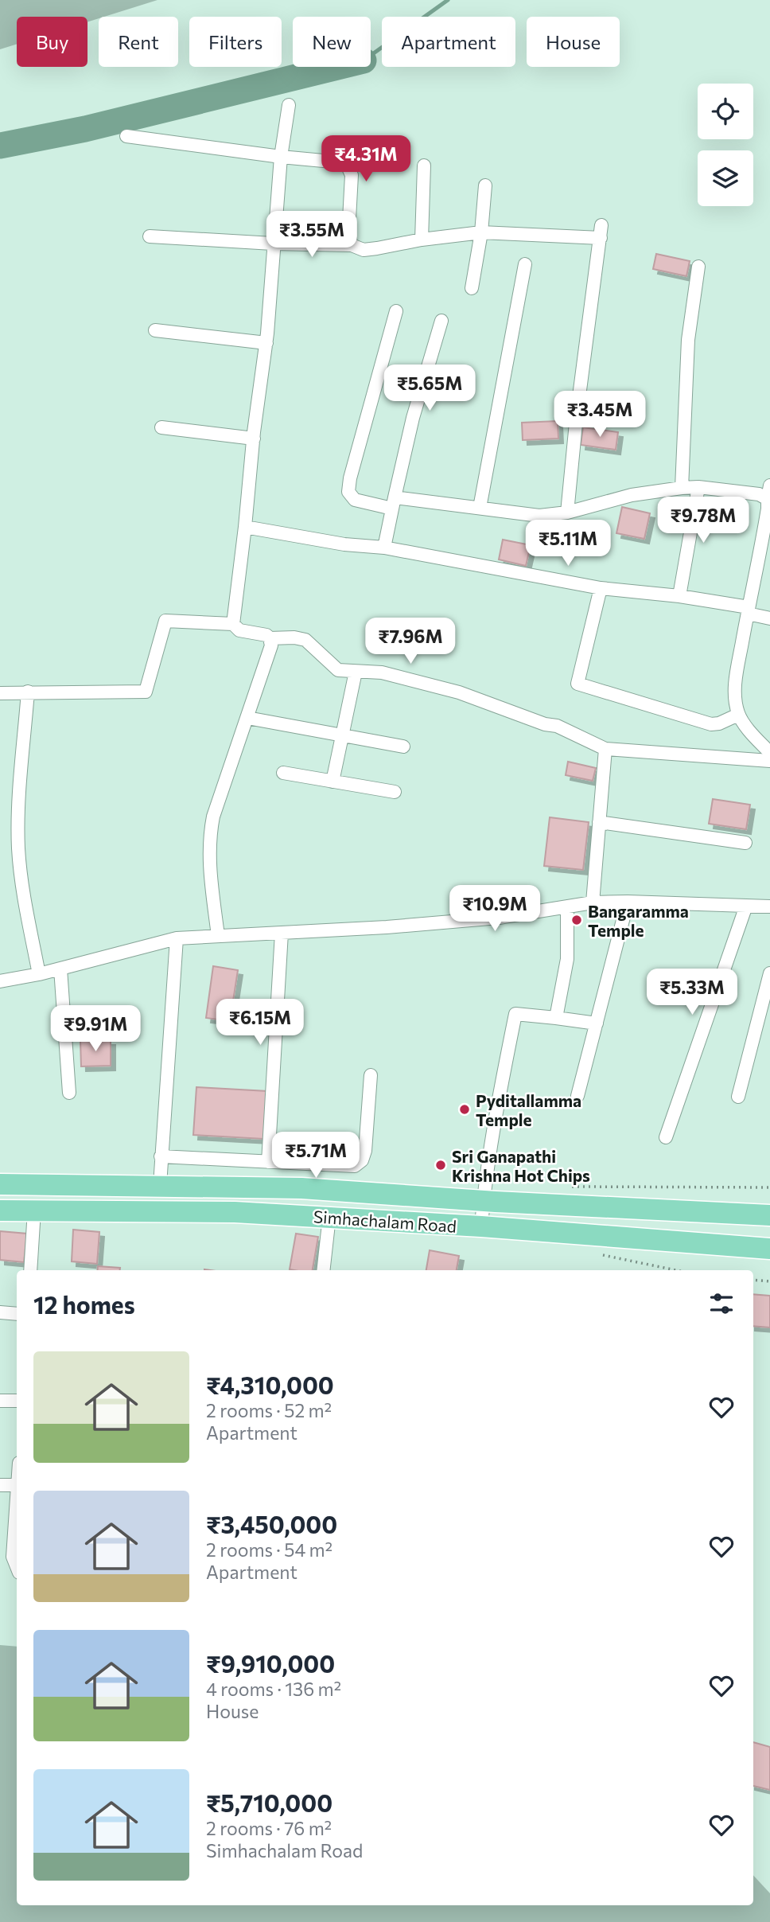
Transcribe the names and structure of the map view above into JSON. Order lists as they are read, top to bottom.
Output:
{
  "streets": {
    "main road": ["Simhachalam Road"]
  },
  "places": ["Bangaramma Temple", "Pyditallamma Temple", "Sri Ganapathi Krishna Hot Chips"],
  "page": {
    "chip": [
      "Buy",
      "Rent",
      "Filters",
      "New",
      "Apartment",
      "House"
    ],
    "price": [
      "₹4.31M",
      "₹3.55M",
      "₹5.65M",
      "₹3.45M",
      "₹9.78M",
      "₹5.11M",
      "₹7.96M",
      "₹10.9M",
      "₹5.33M",
      "₹6.15M",
      "₹9.91M",
      "₹5.71M"
    ],
    "heading": "12 homes",
    "list": [
      {
        "name": "₹4,310,000",
        "note": "2 rooms · 52 m² · Apartment"
      },
      {
        "name": "₹3,450,000",
        "note": "2 rooms · 54 m² · Apartment"
      },
      {
        "name": "₹9,910,000",
        "note": "4 rooms · 136 m² · House"
      },
      {
        "name": "₹5,710,000",
        "note": "2 rooms · 76 m² · Simhachalam Road"
      }
    ]
  }
}
